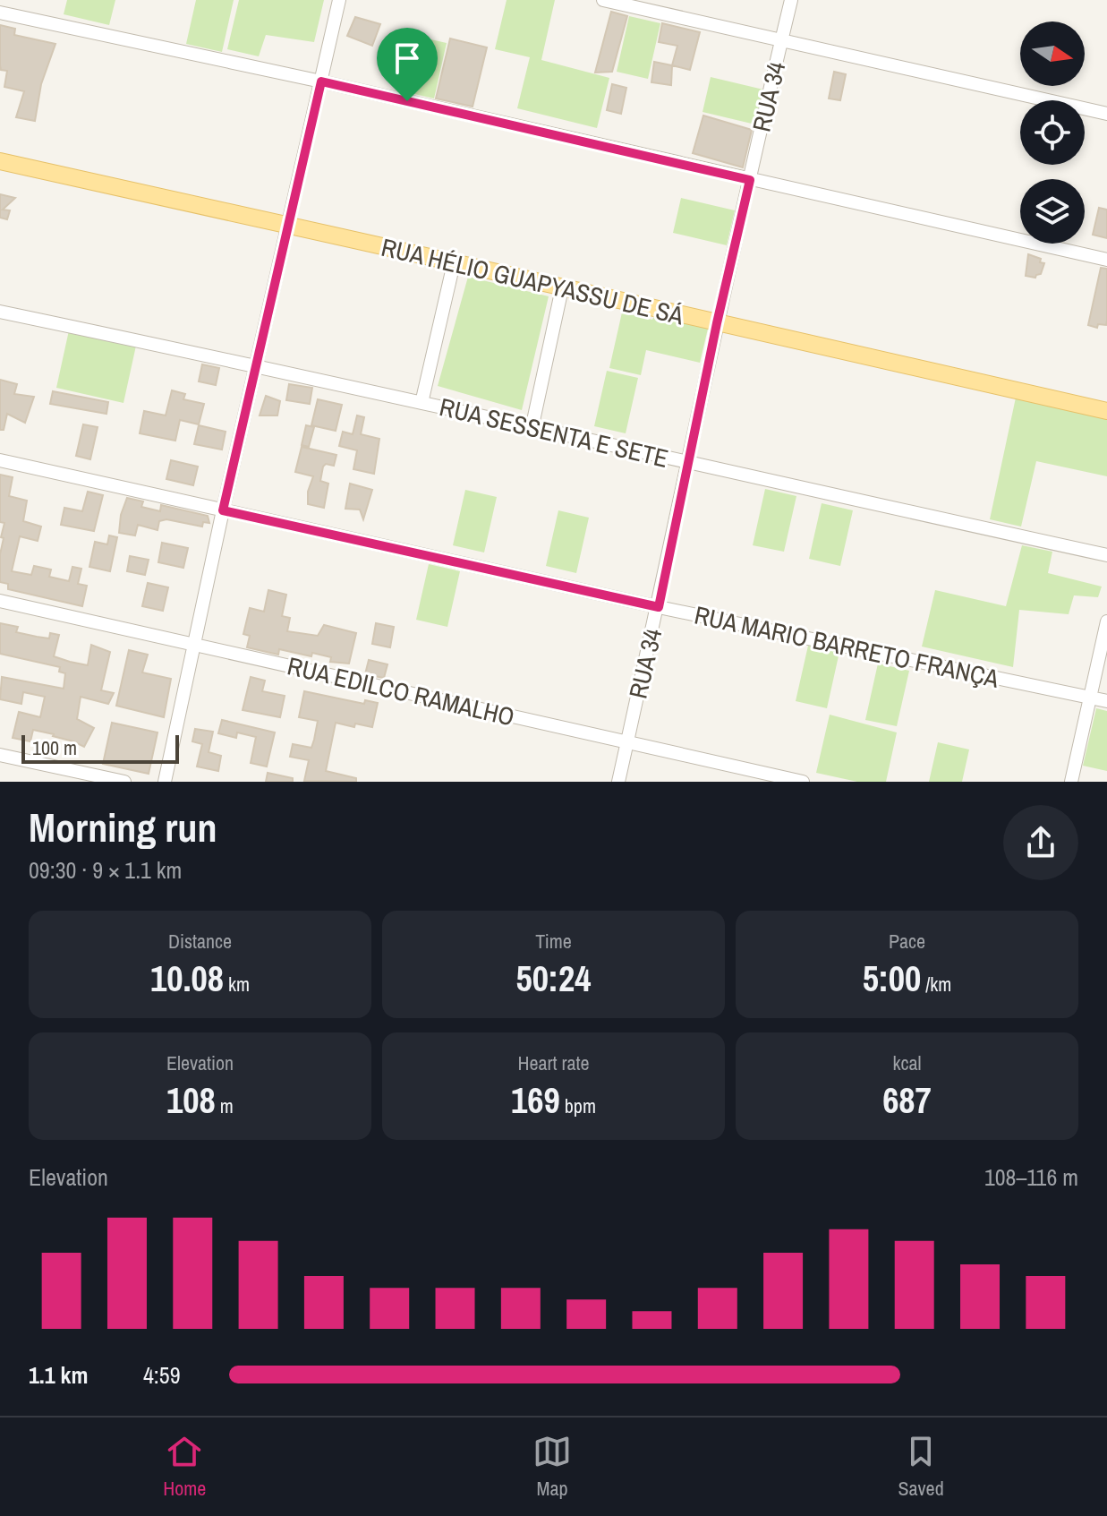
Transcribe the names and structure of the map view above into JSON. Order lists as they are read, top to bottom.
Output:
{
  "streets": {
    "main road": ["RUA HÉLIO GUAPYASSU DE SÁ"],
    "street": [
      "RUA 34",
      "RUA SESSENTA E SETE",
      "RUA MARIO BARRETO FRANÇA",
      "RUA EDILCO RAMALHO"
    ]
  },
  "crossings": [
    ["RUA 34", "RUA HÉLIO GUAPYASSU DE SÁ"],
    ["RUA 34", "RUA SESSENTA E SETE"],
    ["RUA 34", "RUA MARIO BARRETO FRANÇA"],
    ["RUA 34", "RUA EDILCO RAMALHO"]
  ],
  "scale_bar": "100 m",
  "north": "right",
  "page": {
    "scale": "100 m",
    "heading": ["Morning run", "09:30 · 9 × 1.1 km"],
    "stats": [
      ["Distance", "10.08 km"],
      ["Time", "50:24"],
      ["Pace", "5:00 /km"],
      ["Elevation", "108 m"],
      ["Heart rate", "169 bpm"],
      ["kcal", "687"]
    ],
    "chart": ["Elevation", "108–116 m"],
    "list": [
      {
        "name": "1.1 km",
        "note": "4:59"
      }
    ],
    "tabs": ["Home", "Map", "Saved"]
  }
}
